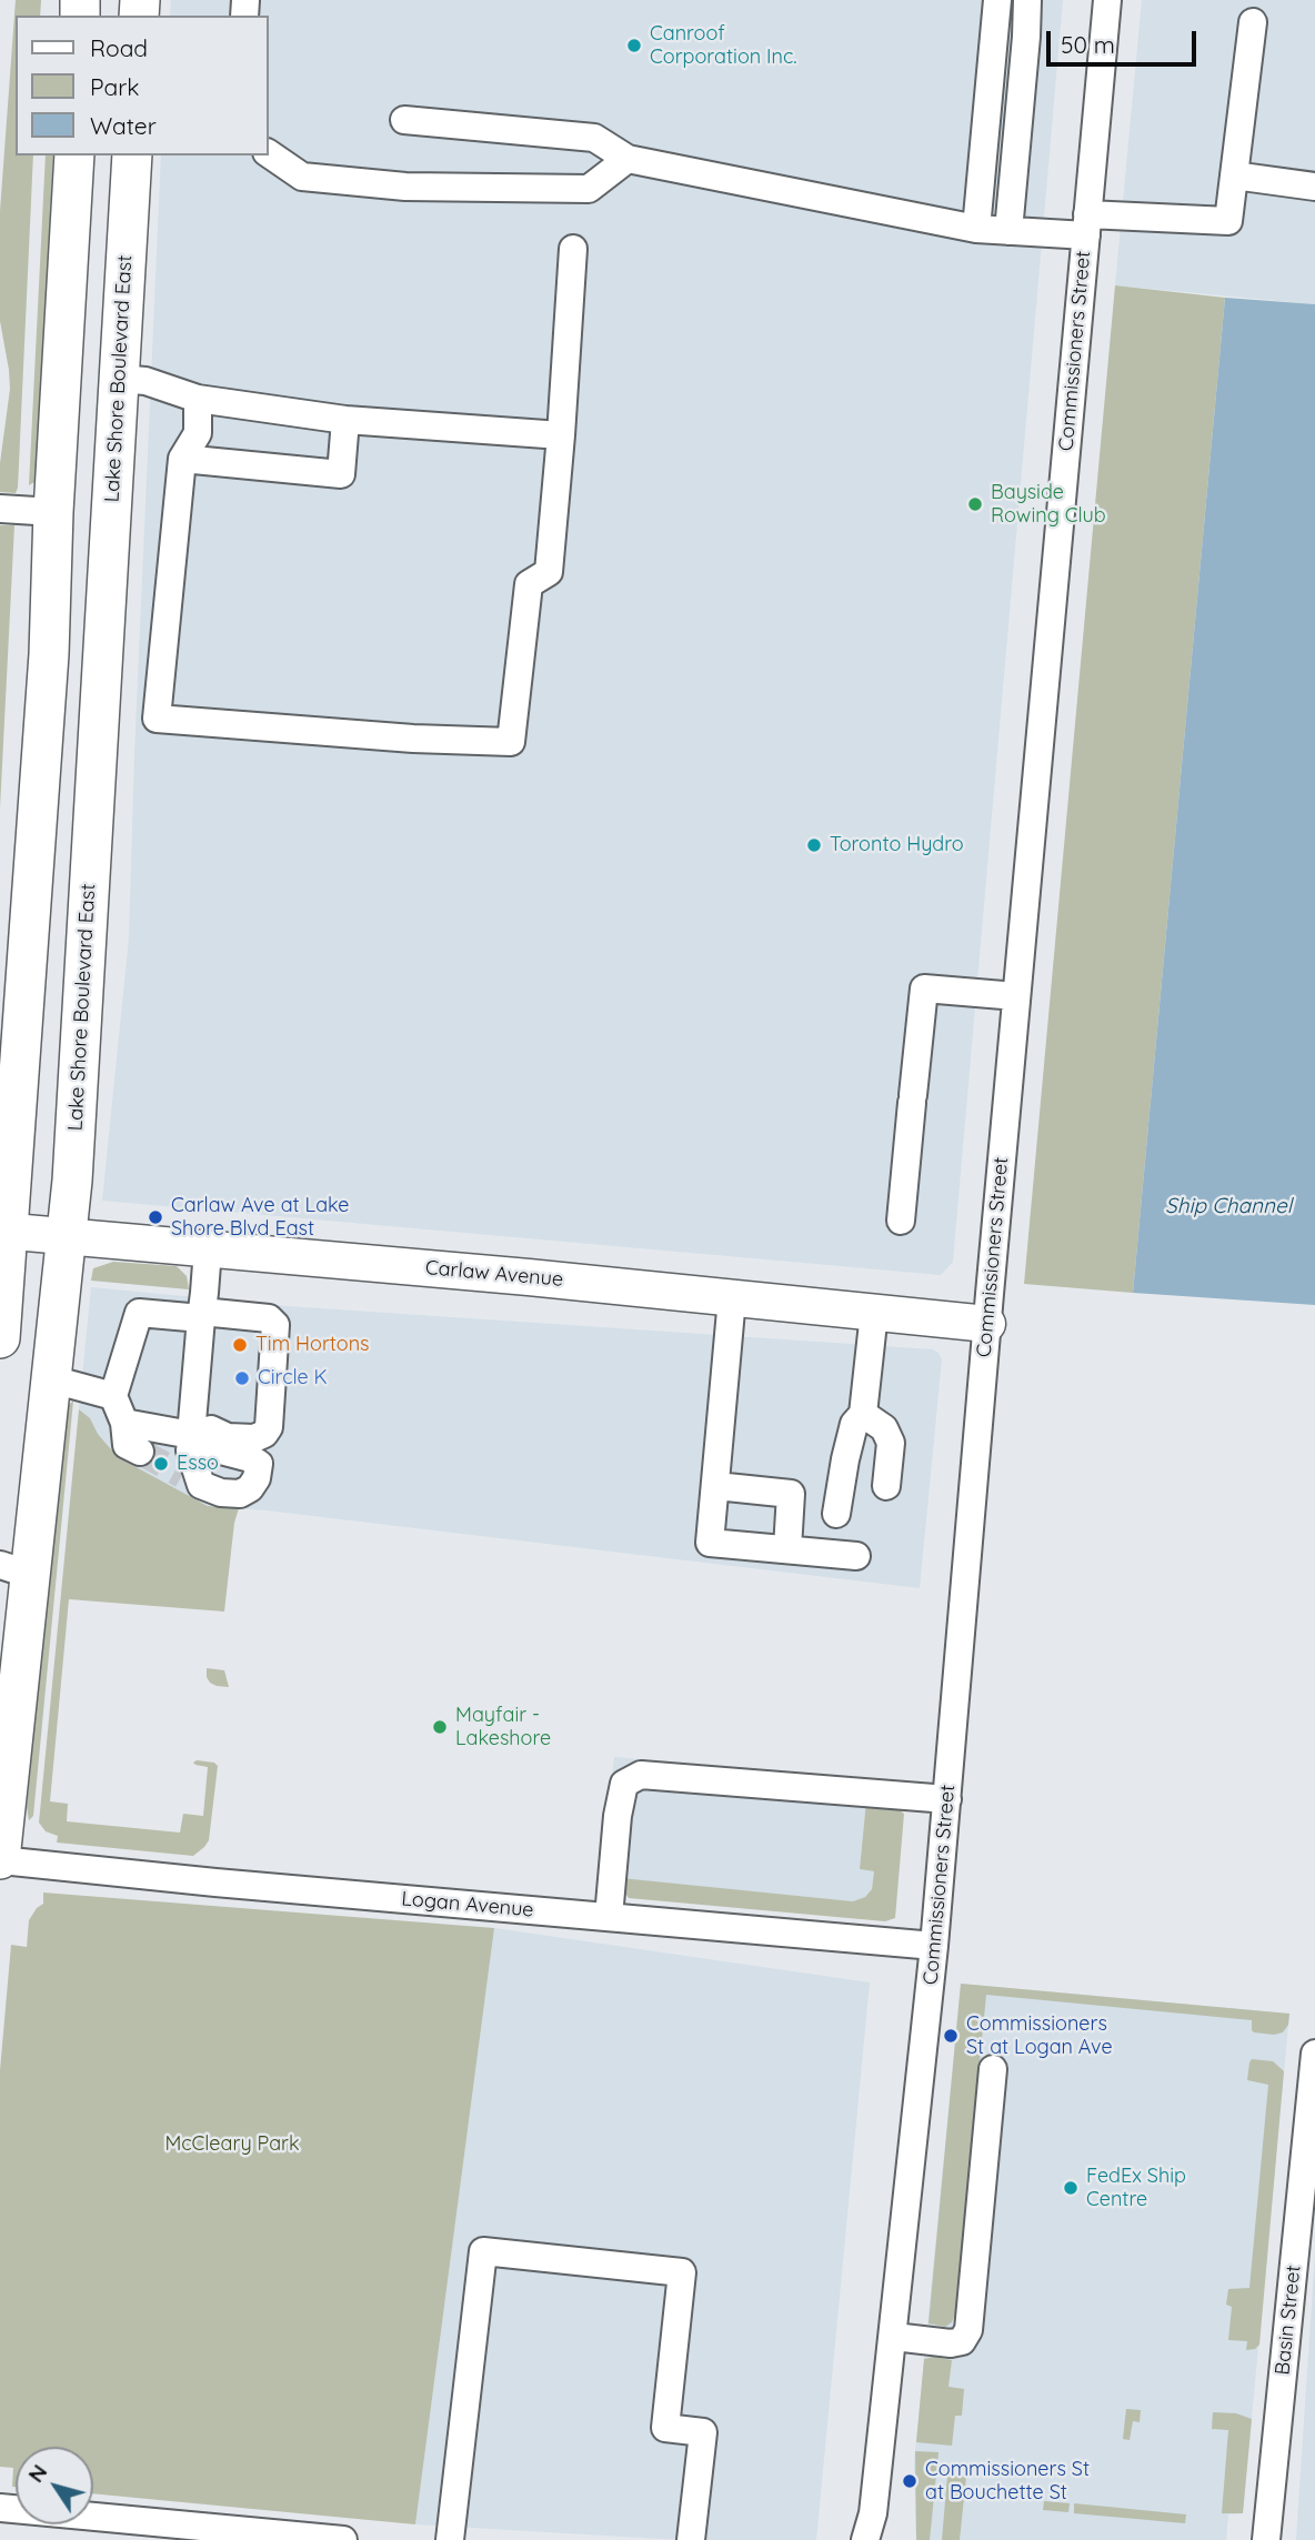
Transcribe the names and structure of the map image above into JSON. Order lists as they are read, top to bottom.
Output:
{
  "streets": {
    "highway": ["Lake Shore Boulevard East"],
    "main road": ["Carlaw Avenue"],
    "street": ["Commissioners Street", "Logan Avenue", "Basin Street"]
  },
  "crossings": [
    ["Commissioners Street", "Carlaw Avenue"],
    ["Commissioners Street", "Logan Avenue"],
    ["Lake Shore Boulevard East", "Carlaw Avenue"],
    ["Lake Shore Boulevard East", "Logan Avenue"]
  ],
  "water": ["Ship Channel"],
  "parks": ["McCleary Park"],
  "places": [
    "Canroof Corporation Inc.",
    "Bayside Rowing Club",
    "Toronto Hydro",
    "Carlaw Ave at Lake Shore Blvd East",
    "Tim Hortons",
    "Circle K",
    "Esso",
    "Mayfair - Lakeshore",
    "Commissioners St at Logan Ave",
    "FedEx Ship Centre",
    "Commissioners St at Bouchette St"
  ],
  "legend": ["Road", "Park", "Water"],
  "scale_bar": "50 m",
  "north": "top left"
}
